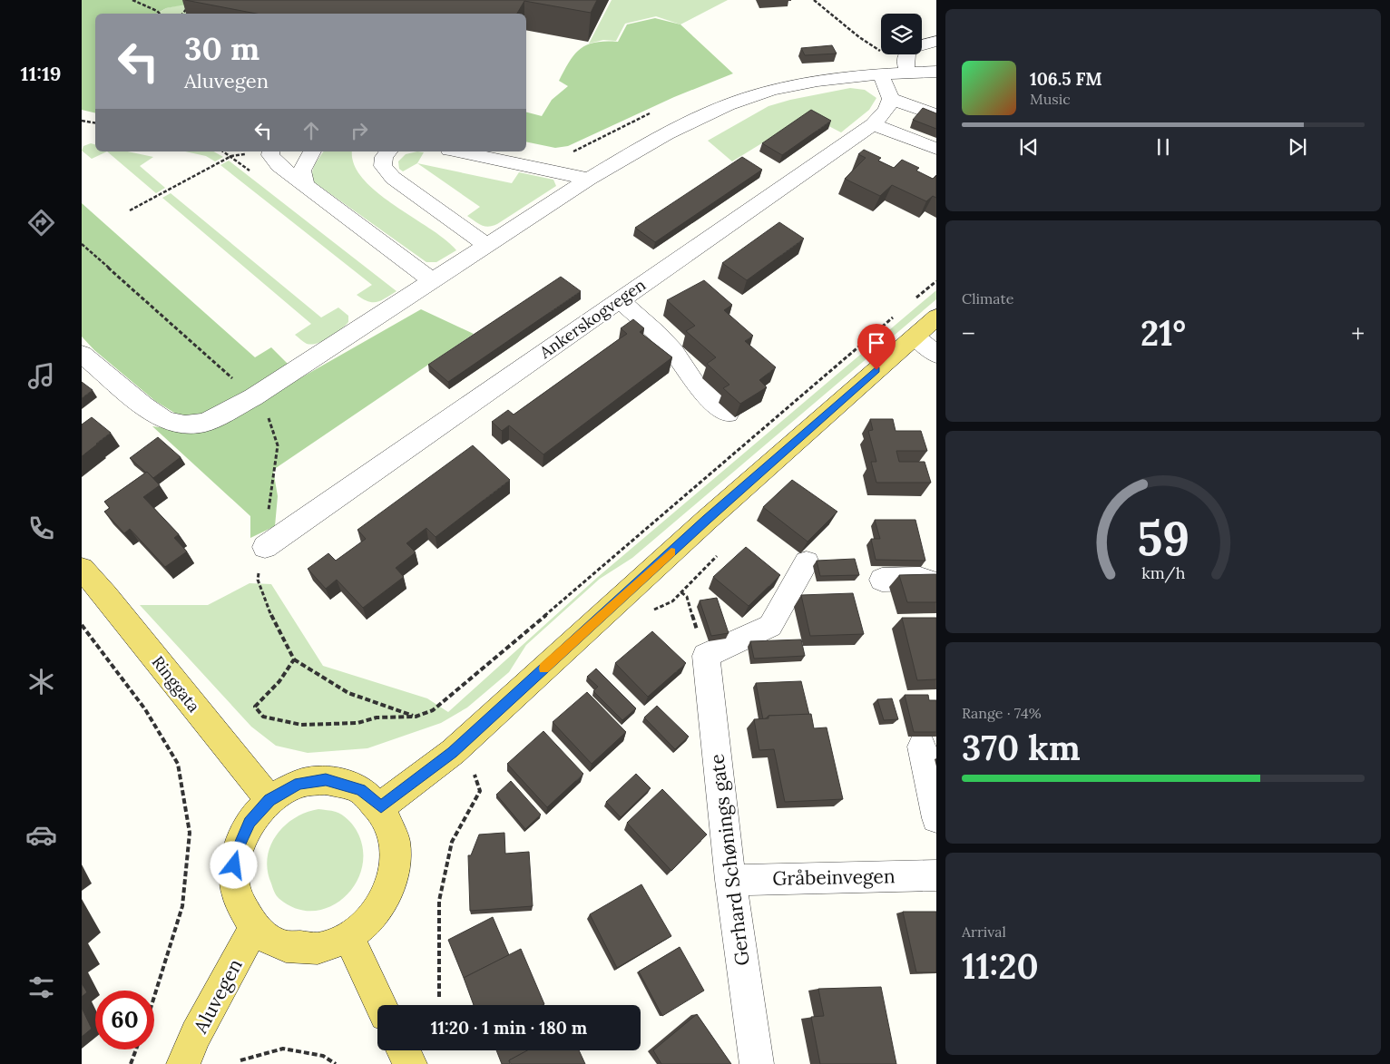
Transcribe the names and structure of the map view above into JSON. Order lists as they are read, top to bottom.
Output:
{
  "streets": {
    "main road": ["Ringgata", "Aluvegen"],
    "street": ["Ankerskogvegen", "Gerhard Schønings gate", "Gråbeinvegen"]
  },
  "crossings": [
    ["Gerhard Schønings gate", "Gråbeinvegen"]
  ],
  "page": {
    "tabs": "11:19",
    "turn": ["30 m", "Aluvegen"],
    "song": ["106.5 FM", "Music"],
    "tile": [
      "Climate",
      ["Range · 74%", "370 km"],
      ["Arrival", "11:20"]
    ],
    "heat": ["−", "21°", "+"],
    "limit": "60",
    "trip": "11:20 · 1 min · 180 m",
    "gauge": ["59", "km/h"]
  }
}
